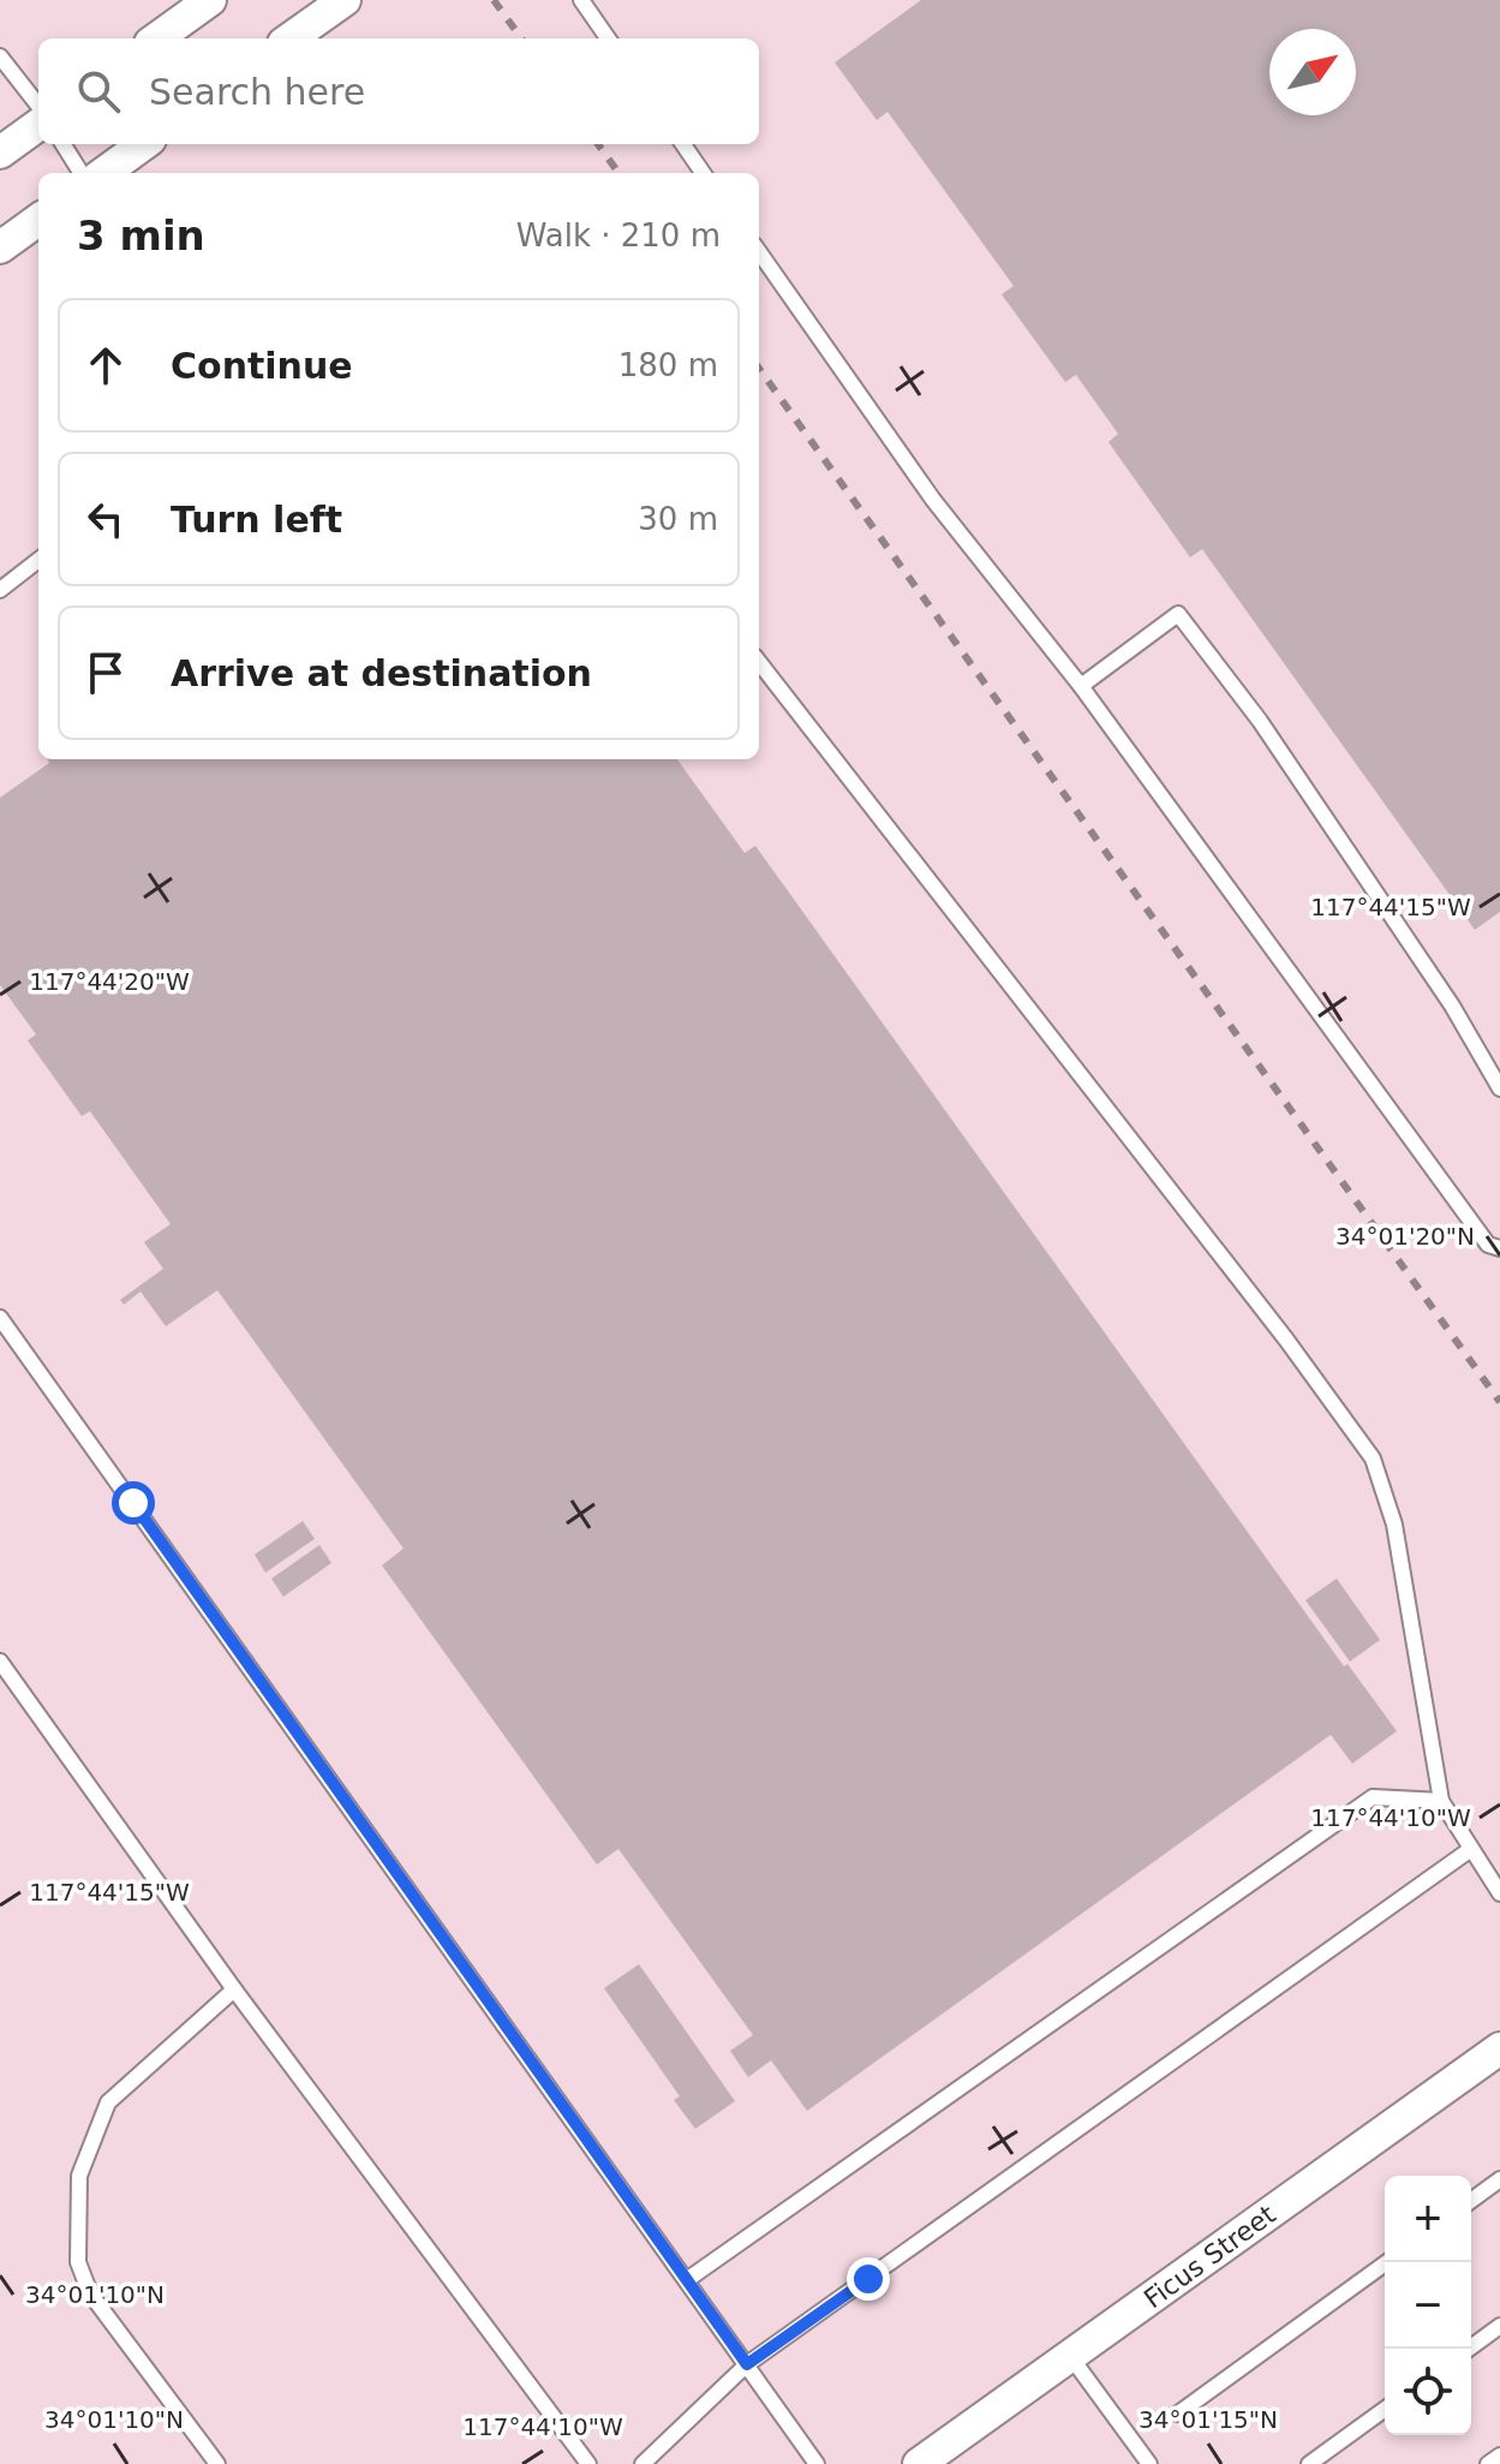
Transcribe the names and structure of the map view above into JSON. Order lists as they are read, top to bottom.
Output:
{
  "streets": {
    "street": ["Ficus Street"]
  },
  "north": "top right",
  "page": {
    "search": "Search here",
    "heading": ["3 min", "Walk · 210 m"],
    "list": [
      ["Continue", "180 m"],
      ["Turn left", "30 m"],
      "Arrive at destination"
    ],
    "map_buttons": ["+", "−"]
  },
  "coordinates": [
    "117°44'15\"W",
    "117°44'20\"W",
    "34°01'20\"N",
    "117°44'10\"W",
    "34°01'10\"N",
    "34°01'15\"N"
  ]
}
